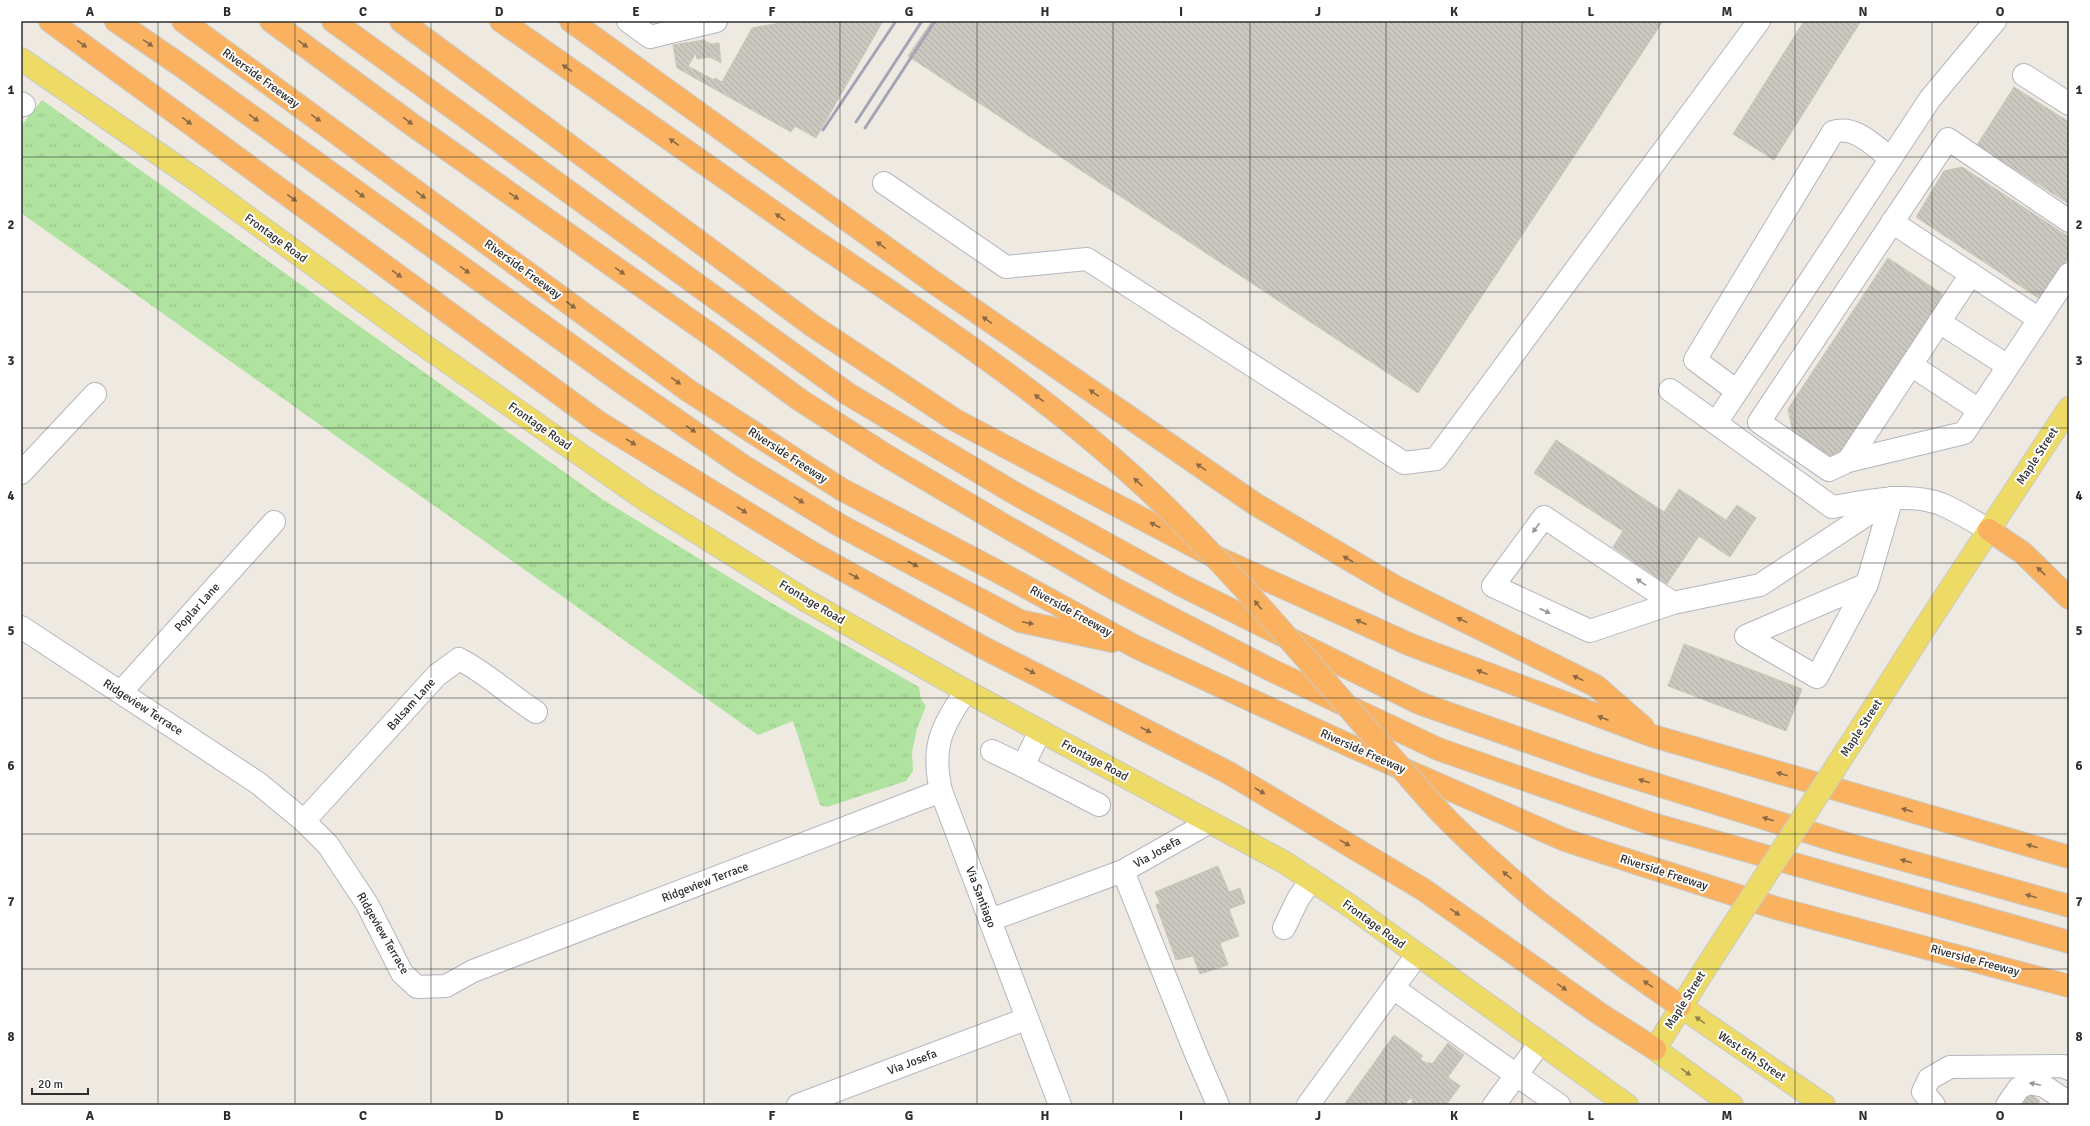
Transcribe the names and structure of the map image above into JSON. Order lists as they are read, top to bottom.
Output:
{
  "streets": {
    "highway": ["Riverside Freeway"],
    "main road": ["Frontage Road", "Maple Street", "West 6th Street"],
    "street": [
      "Poplar Lane",
      "Balsam Lane",
      "Ridgeview Terrace",
      "Via Josefa",
      "Via Santiago"
    ]
  },
  "crossings": [
    ["Frontage Road", "Via Josefa"],
    ["Frontage Road", "Via Santiago"],
    ["Maple Street", "West 6th Street"],
    ["Poplar Lane", "Ridgeview Terrace"],
    ["Balsam Lane", "Ridgeview Terrace"],
    ["Ridgeview Terrace", "Via Santiago"],
    ["Via Josefa", "Via Santiago"]
  ],
  "scale_bar": "20 m",
  "grid": {
    "columns": [
      "A",
      "B",
      "C",
      "D",
      "E",
      "F",
      "G",
      "H",
      "I",
      "J",
      "K",
      "L",
      "M",
      "N",
      "O"
    ],
    "rows": [
      "1",
      "2",
      "3",
      "4",
      "5",
      "6",
      "7",
      "8"
    ]
  }
}
